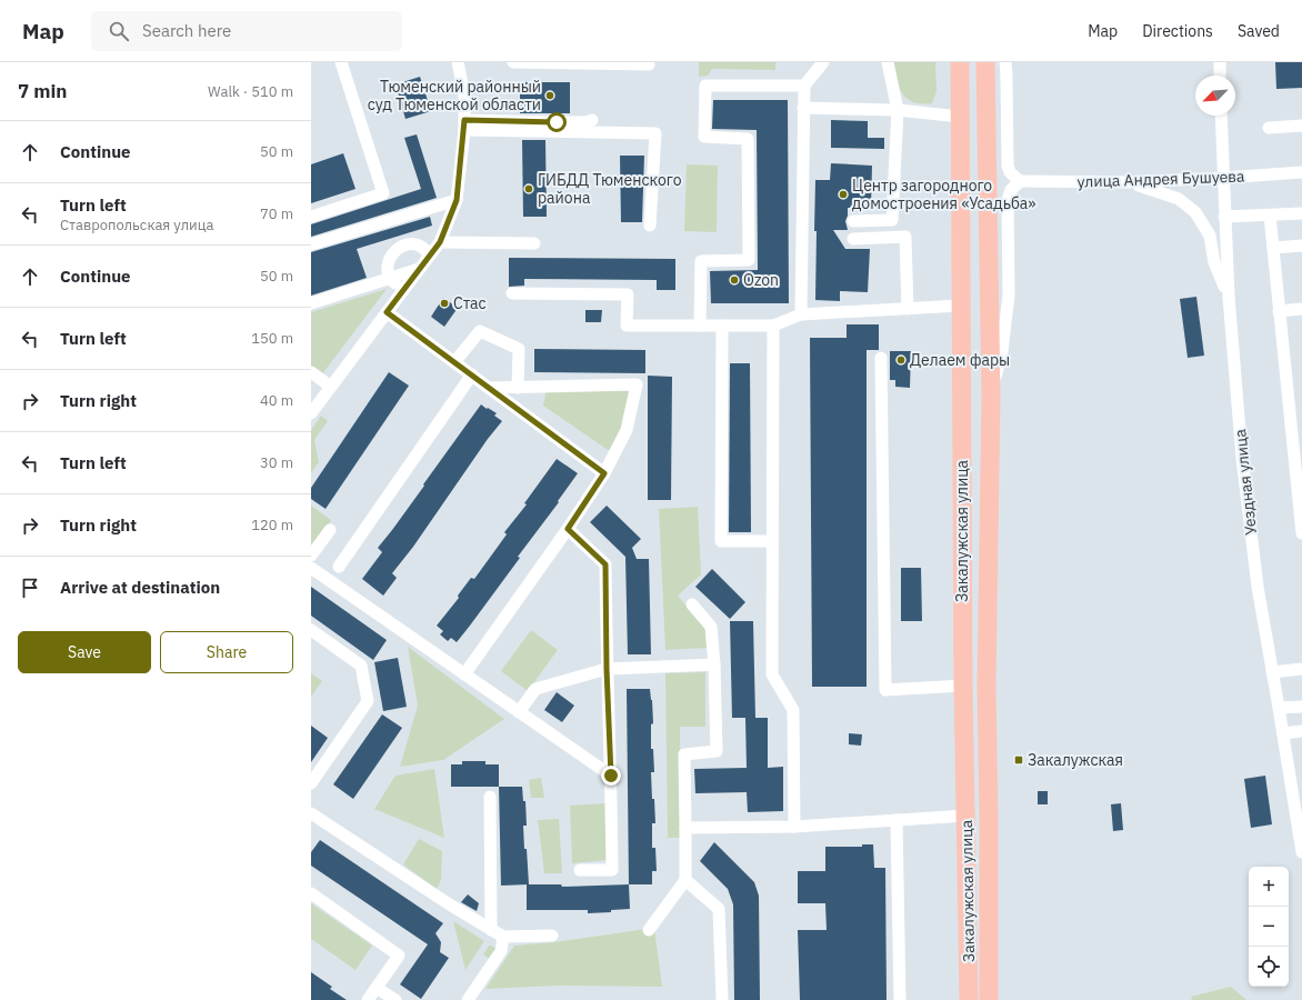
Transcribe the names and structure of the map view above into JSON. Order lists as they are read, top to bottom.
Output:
{
  "streets": {
    "highway": ["Закалужская улица"],
    "street": ["улица Андрея Бушуева", "Уездная улица"]
  },
  "crossings": [
    ["улица Андрея Бушуева", "Уездная улица"]
  ],
  "places": {
    "other": [
      "Тюменский районный суд Тюменской области",
      "ГИБДД Тюменского района",
      "Центр загородного домостроения «Усадьба»",
      "Ozon",
      "Стас",
      "Делаем фары"
    ],
    "transit": ["Закалужская"]
  },
  "north": "bottom left",
  "page": {
    "header": "Map",
    "search": "Search here",
    "nav": ["Map", "Directions", "Saved"],
    "heading": ["7 min", "Walk · 510 m"],
    "list": [
      ["Continue", "50 m"],
      ["Turn left", "Ставропольская улица", "70 m"],
      ["Continue", "50 m"],
      ["Turn left", "150 m"],
      ["Turn right", "40 m"],
      ["Turn left", "30 m"],
      ["Turn right", "120 m"],
      "Arrive at destination"
    ],
    "buttons": ["Save", "Share"],
    "map_buttons": ["+", "−"]
  }
}
